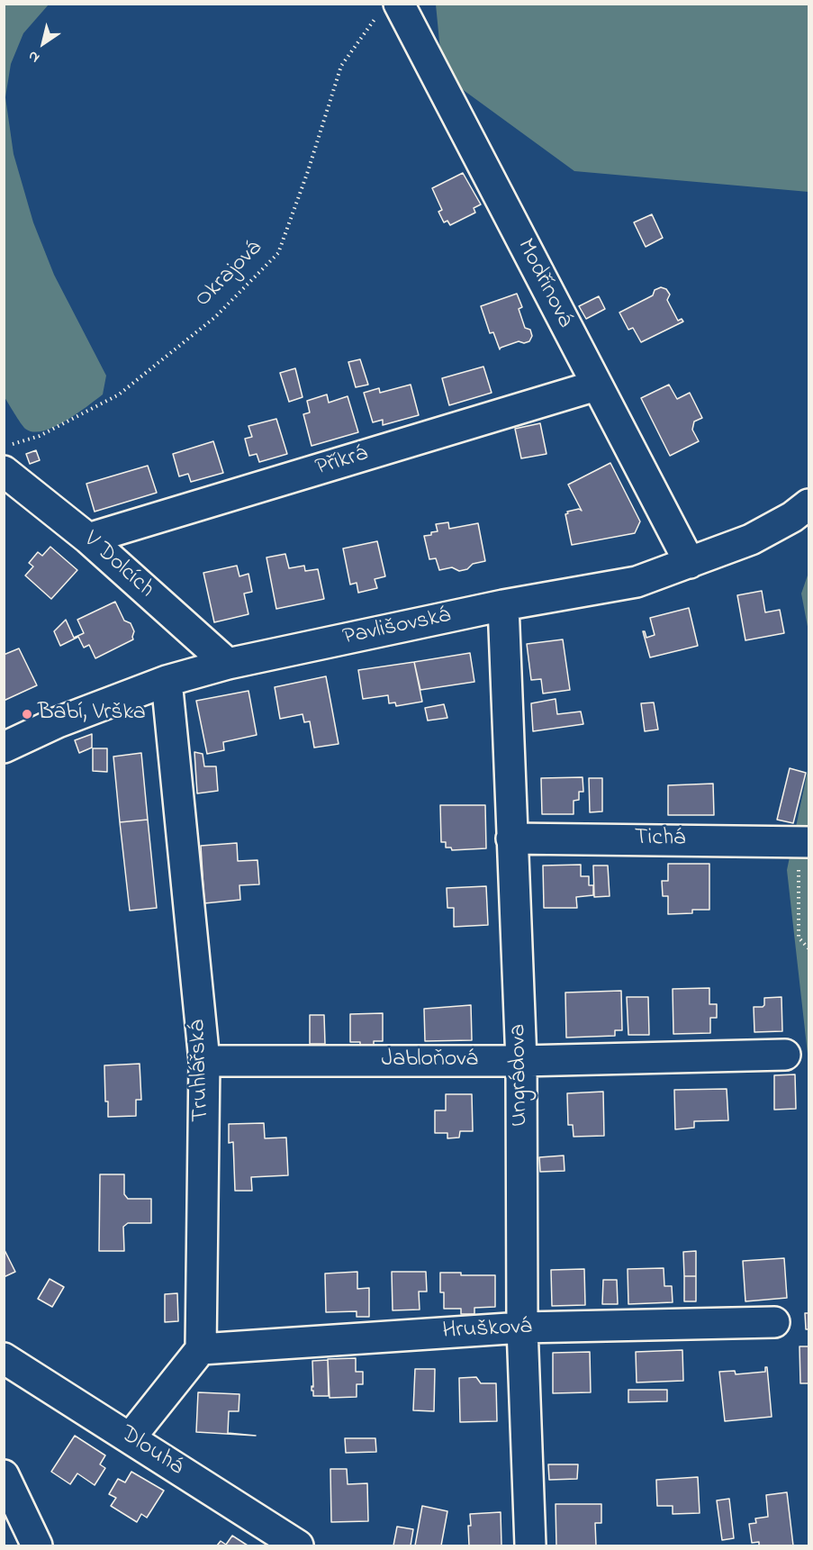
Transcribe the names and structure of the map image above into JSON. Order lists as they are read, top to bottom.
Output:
{
  "streets": {
    "street": [
      "Modřínová",
      "Příkrá",
      "V Dolcích",
      "Pavlišovská",
      "Tichá",
      "Jabloňová",
      "Truhlářská",
      "Ungrádova",
      "Hrušková",
      "Dlouhá"
    ],
    "path": ["Okrajová"]
  },
  "crossings": [
    ["Okrajová", "Modřínová"],
    ["Modřínová", "Příkrá"],
    ["Modřínová", "Pavlišovská"],
    ["Příkrá", "V Dolcích"],
    ["V Dolcích", "Pavlišovská"],
    ["Pavlišovská", "Truhlářská"],
    ["Pavlišovská", "Ungrádova"],
    ["Tichá", "Ungrádova"],
    ["Jabloňová", "Truhlářská"],
    ["Jabloňová", "Ungrádova"],
    ["Truhlářská", "Hrušková"],
    ["Ungrádova", "Hrušková"]
  ],
  "places": ["Babí, Vrška"],
  "north": "bottom left"
}
